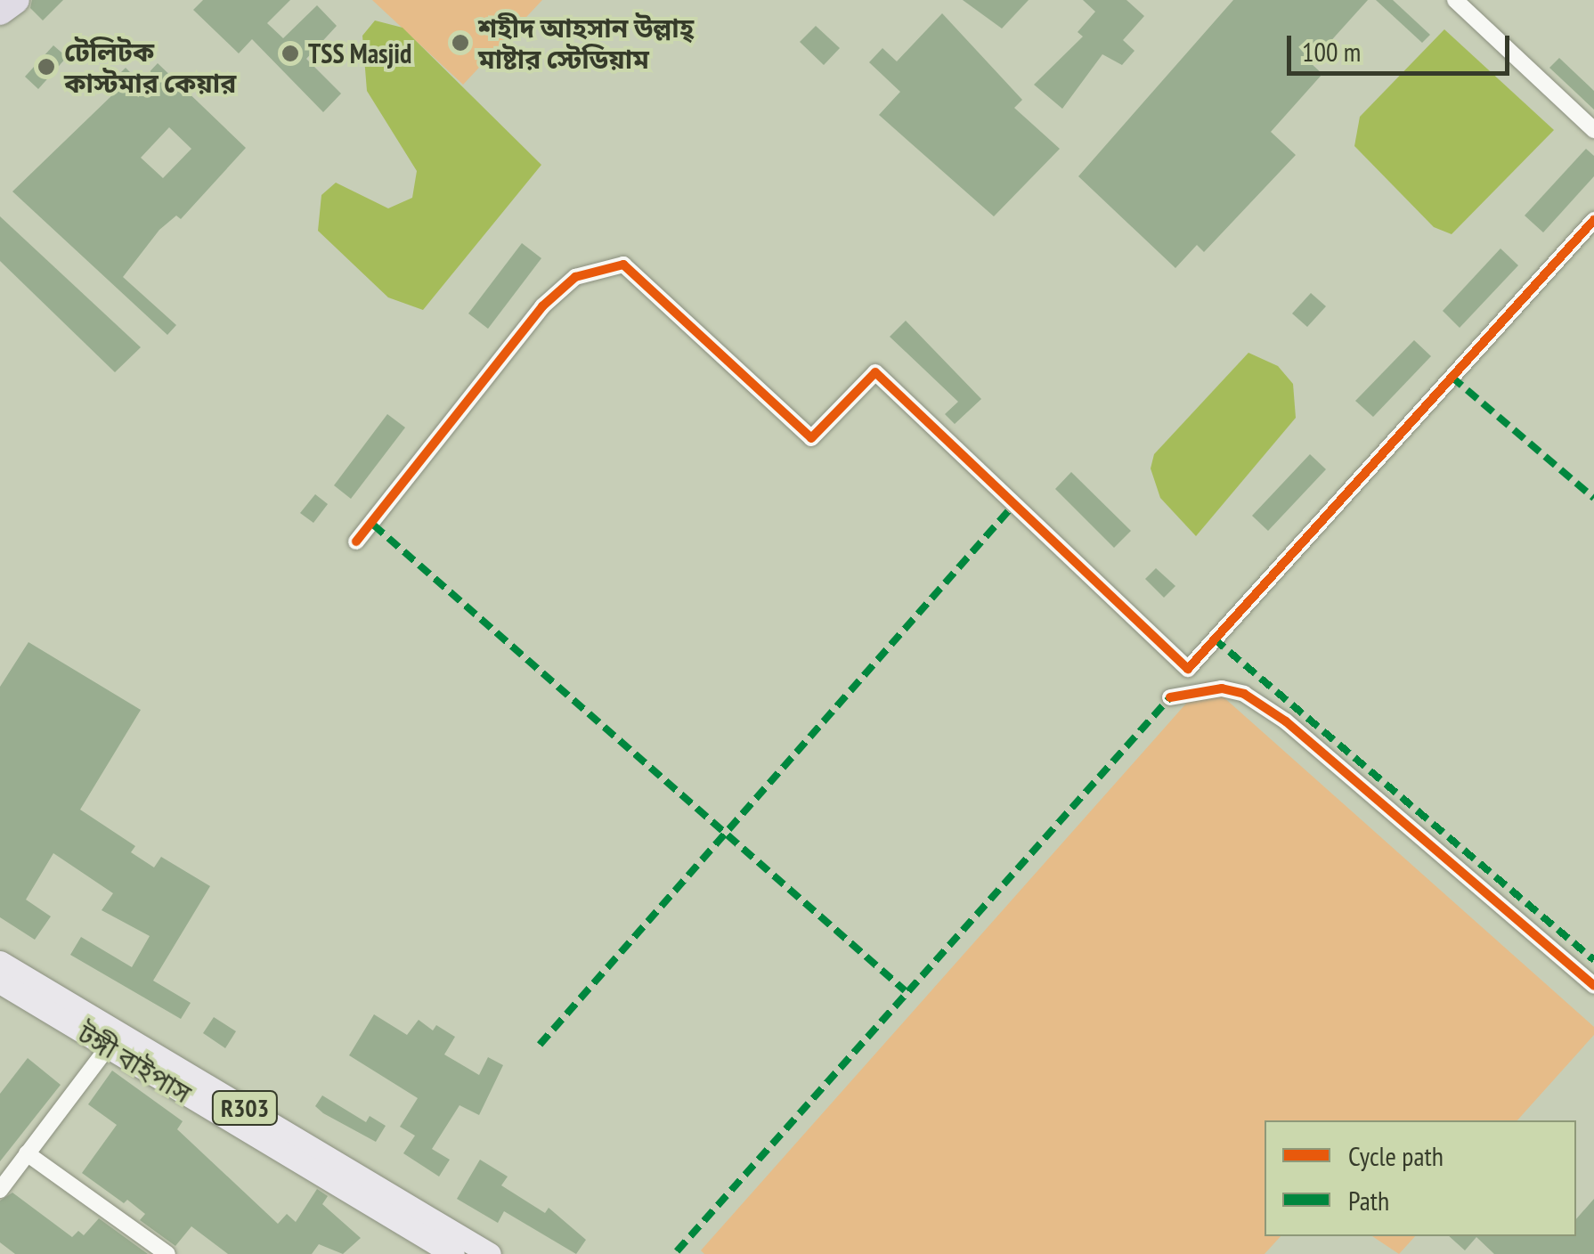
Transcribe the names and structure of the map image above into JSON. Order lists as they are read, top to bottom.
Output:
{
  "streets": {
    "main road": ["টঙ্গী বাইপাস", "R303"]
  },
  "places": ["শহীদ আহসান উল্লাহ্‌ মাষ্টার স্টেডিয়াম", "TSS Masjid", "টেলিটক কাস্টমার কেয়ার"],
  "legend": ["Cycle path", "Path"],
  "scale_bar": "100 m"
}
